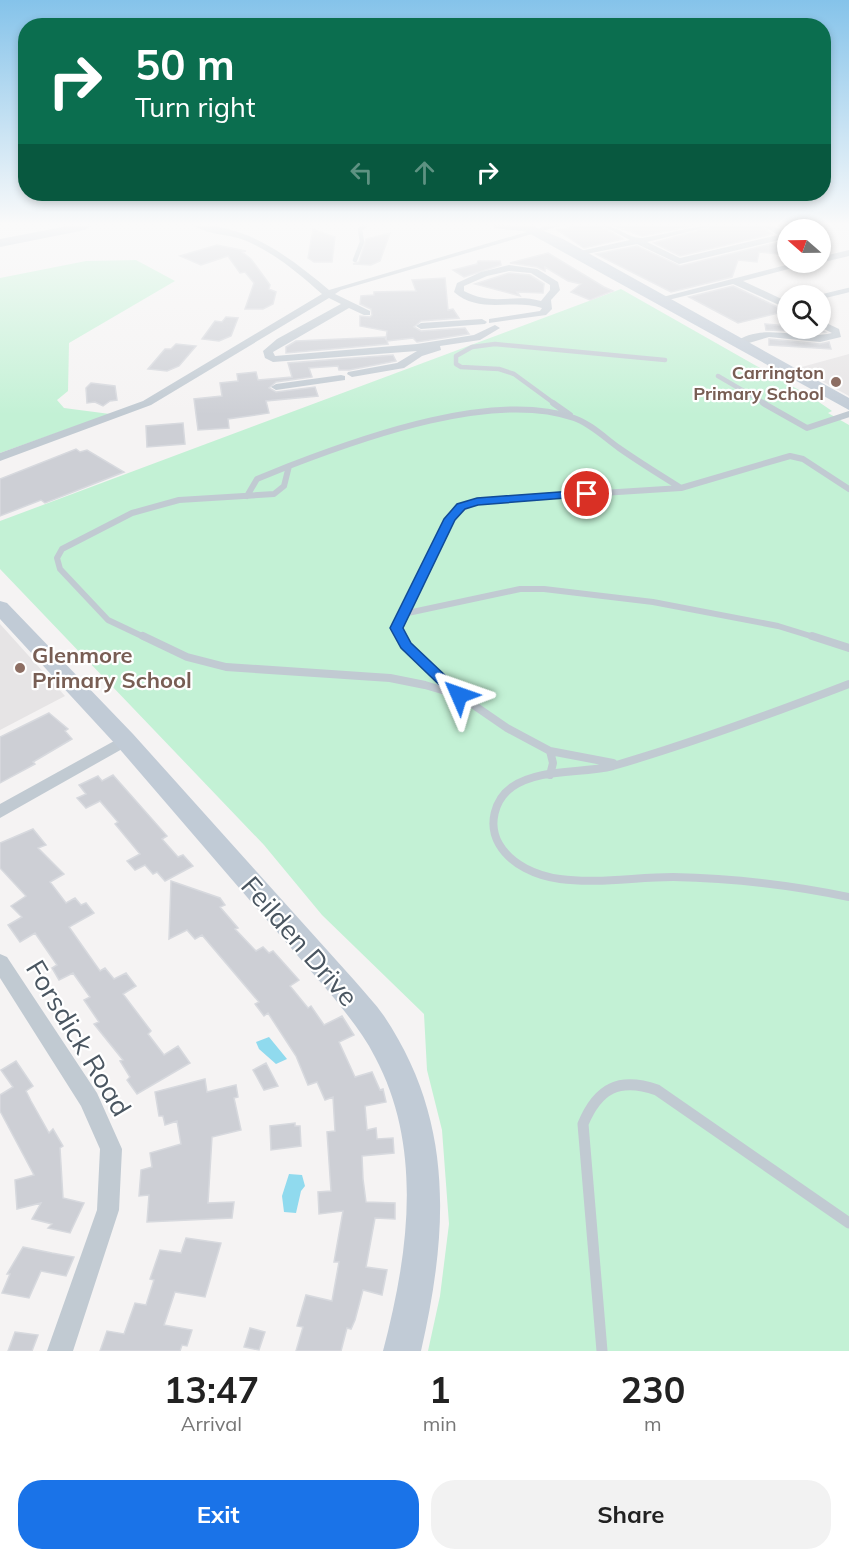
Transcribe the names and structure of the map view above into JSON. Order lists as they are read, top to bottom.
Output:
{
  "streets": {
    "street": ["Feilden Drive", "Forsdick Road"]
  },
  "places": ["Carrington Primary School", "Glenmore Primary School"],
  "north": "left",
  "page": {
    "turn": ["50 m", "Turn right"],
    "eta": [
      "13:47",
      "Arrival",
      "1",
      "min",
      "230",
      "m"
    ],
    "buttons": ["Exit", "Share"]
  }
}
